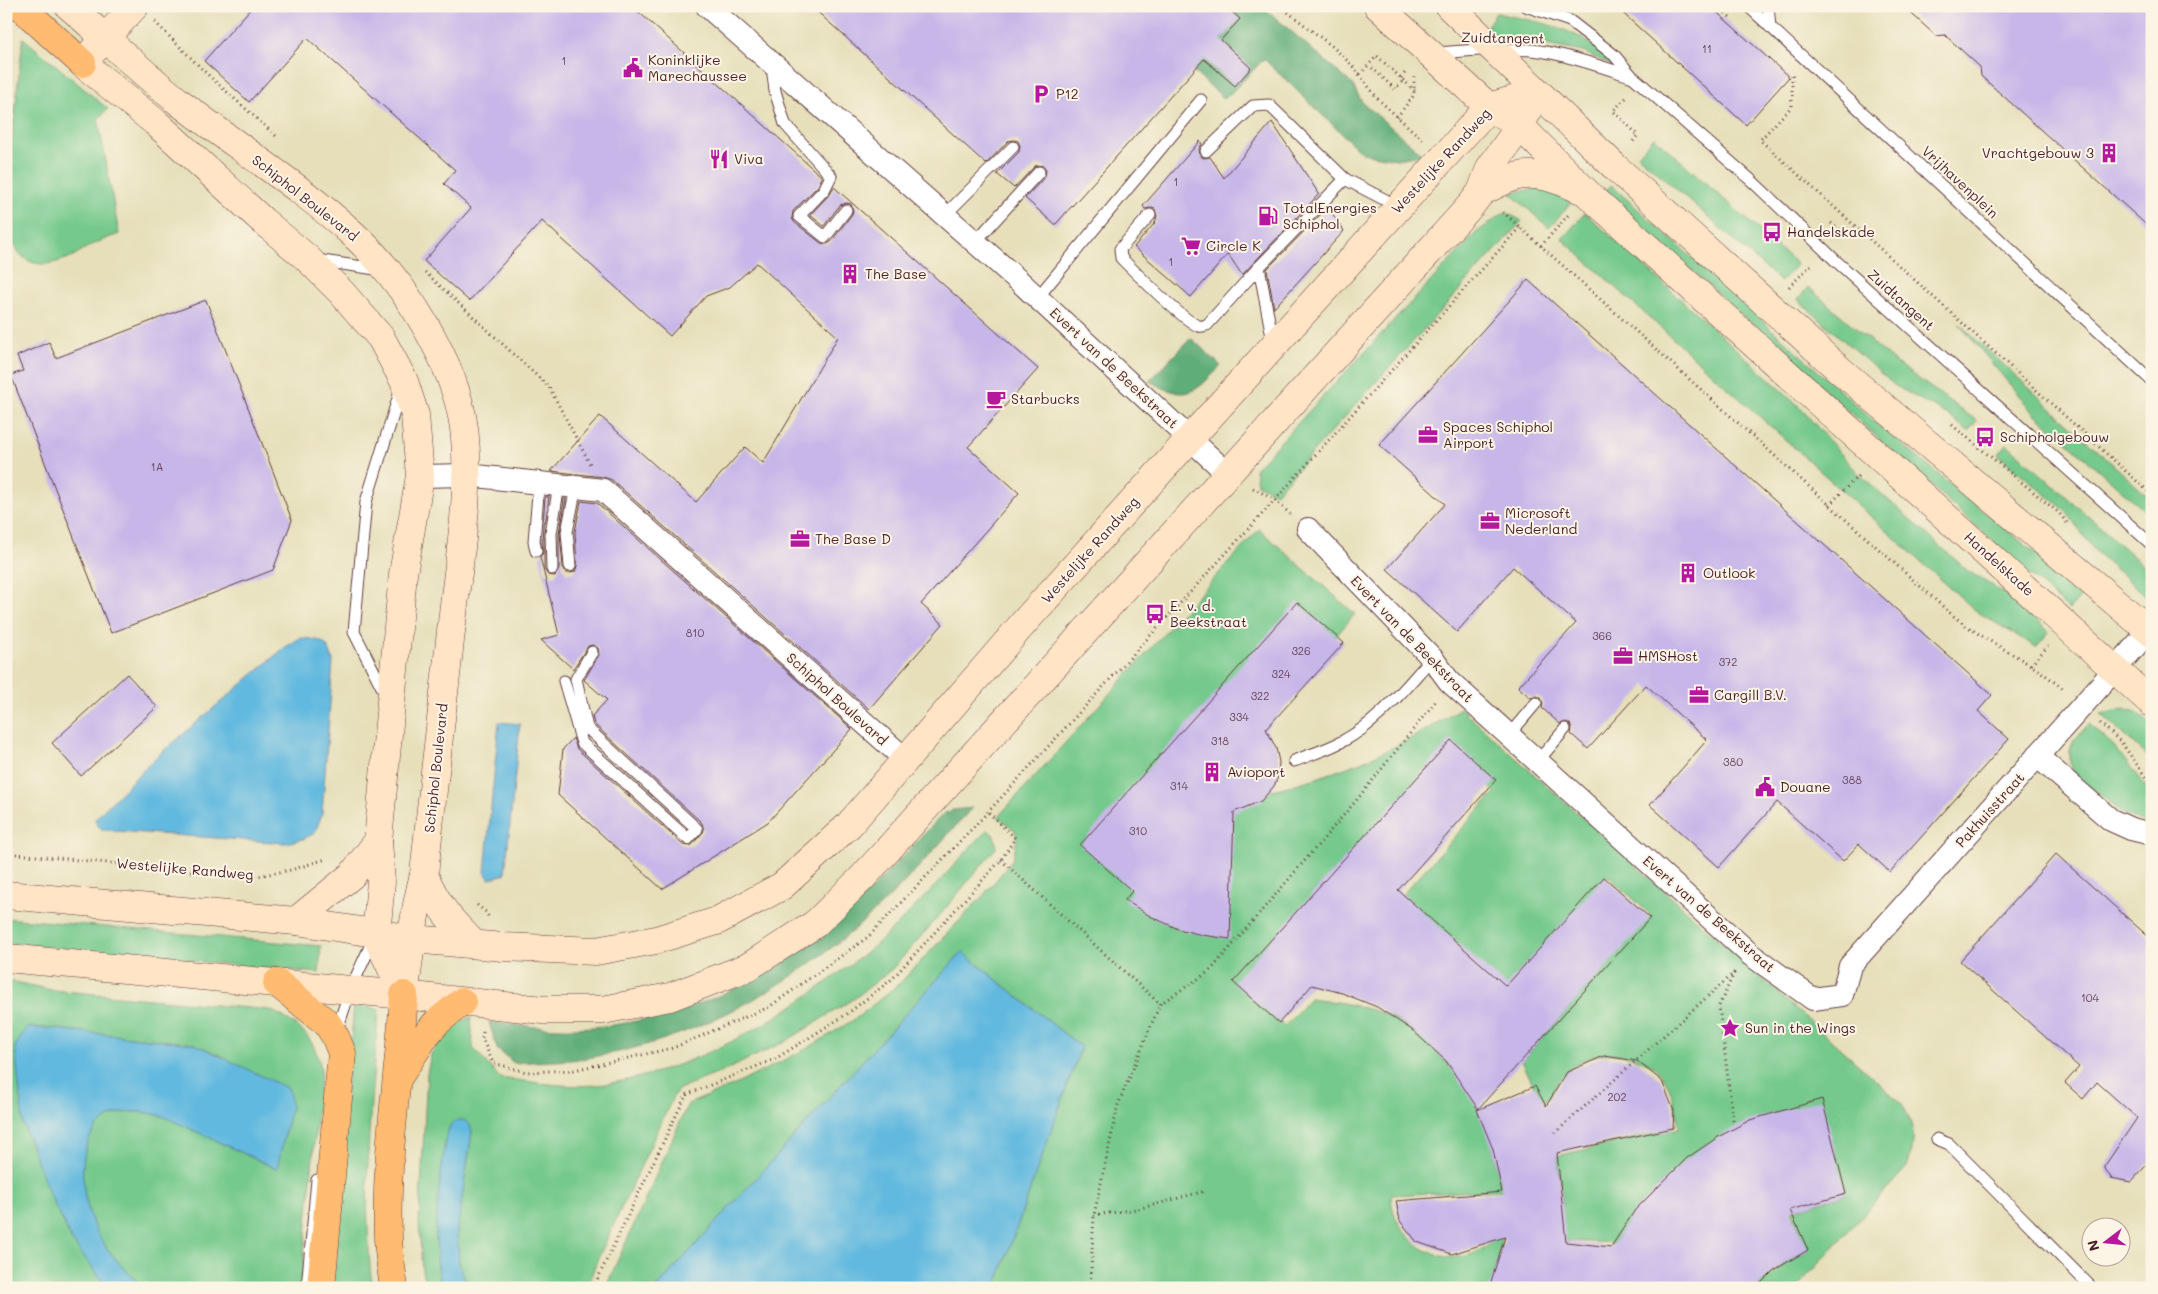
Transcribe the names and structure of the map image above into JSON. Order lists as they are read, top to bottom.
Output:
{
  "streets": {
    "street": [
      "Westelijke Randweg",
      "Schiphol Boulevard",
      "Evert van de Beekstraat",
      "Handelskade",
      "Pakhuisstraat"
    ],
    "lane": ["Zuidtangent", "Vrijhavenplein"]
  },
  "crossings": [
    ["Zuidtangent", "Handelskade"],
    ["Westelijke Randweg", "Schiphol Boulevard"],
    ["Westelijke Randweg", "Evert van de Beekstraat"],
    ["Westelijke Randweg", "Handelskade"],
    ["Evert van de Beekstraat", "Pakhuisstraat"],
    ["Handelskade", "Pakhuisstraat"]
  ],
  "places": {
    "public building": ["Koninklijke Marechaussee", "Douane"],
    "parking": ["P12"],
    "building": [
      "Vrachtgebouw 3",
      "The Base",
      "Outlook",
      "Avioport"
    ],
    "restaurant": ["Viva"],
    "fuel station": ["TotalEnergies Schiphol"],
    "bus stop": ["Handelskade", "Schipholgebouw", "E. v. d. Beekstraat"],
    "supermarket": ["Circle K"],
    "cafe": ["Starbucks"],
    "office": [
      "Spaces Schiphol Airport",
      "Microsoft Nederland",
      "The Base D",
      "HMSHost",
      "Cargill B.V."
    ],
    "place": ["Sun in the Wings"]
  },
  "house_numbers": [
    "11",
    "1",
    "1",
    "1",
    "1A",
    "810",
    "366",
    "326",
    "372",
    "324",
    "322",
    "334",
    "318",
    "380",
    "388",
    "314",
    "310",
    "104",
    "202"
  ],
  "north": "left"
}
